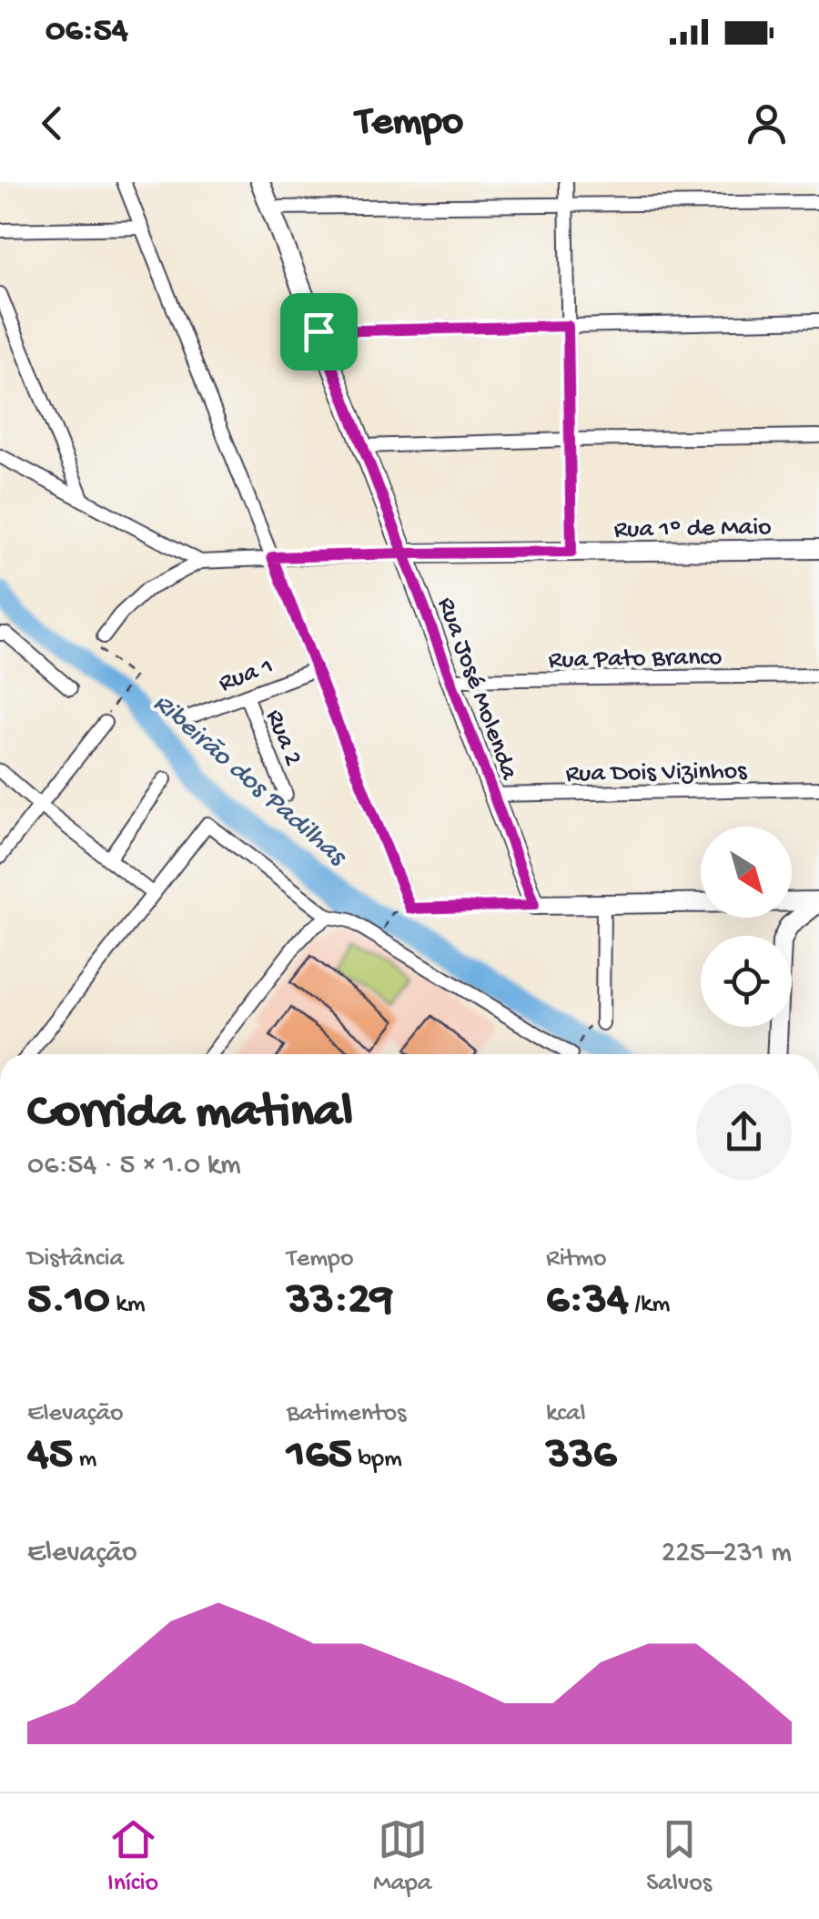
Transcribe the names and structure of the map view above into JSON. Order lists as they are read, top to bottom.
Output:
{
  "streets": {
    "street": [
      "Rua 1º de Maio",
      "Rua Pato Branco",
      "Rua 1",
      "Rua José Molenda",
      "Rua 2",
      "Rua Dois Vizinhos"
    ]
  },
  "crossings": [
    ["Rua 1º de Maio", "Rua José Molenda"],
    ["Rua Pato Branco", "Rua José Molenda"],
    ["Rua 1", "Rua 2"],
    ["Rua José Molenda", "Rua Dois Vizinhos"]
  ],
  "water": ["Ribeirão dos Padilhas"],
  "north": "bottom right",
  "page": {
    "status": "06:54",
    "header": "Tempo",
    "heading": ["Corrida matinal", "06:54 · 5 × 1.0 km"],
    "stats": [
      ["Distância", "5.10 km"],
      ["Tempo", "33:29"],
      ["Ritmo", "6:34 /km"],
      ["Elevação", "45 m"],
      ["Batimentos", "165 bpm"],
      ["kcal", "336"]
    ],
    "chart": ["Elevação", "225–231 m"],
    "tabs": ["Início", "Mapa", "Salvos"]
  }
}
